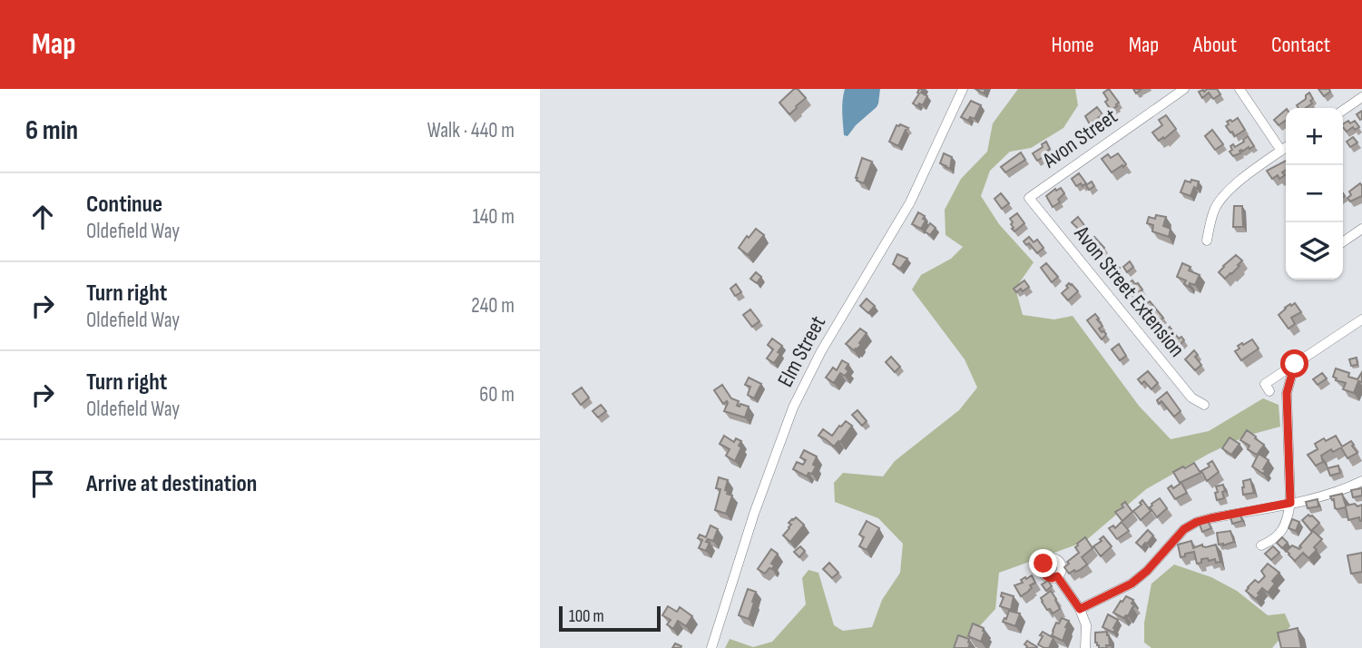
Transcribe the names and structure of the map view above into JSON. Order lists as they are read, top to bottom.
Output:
{
  "streets": {
    "street": ["Avon Street", "Avon Street Extension", "Elm Street"]
  },
  "crossings": [
    ["Avon Street", "Avon Street Extension"]
  ],
  "scale_bar": "100 m",
  "page": {
    "header": "Map",
    "nav": [
      "Home",
      "Map",
      "About",
      "Contact"
    ],
    "heading": ["6 min", "Walk · 440 m"],
    "map_buttons": ["+", "−"],
    "list": [
      ["Continue", "Oldefield Way", "140 m"],
      ["Turn right", "Oldefield Way", "240 m"],
      ["Turn right", "Oldefield Way", "60 m"],
      "Arrive at destination"
    ],
    "scale": "100 m"
  }
}
